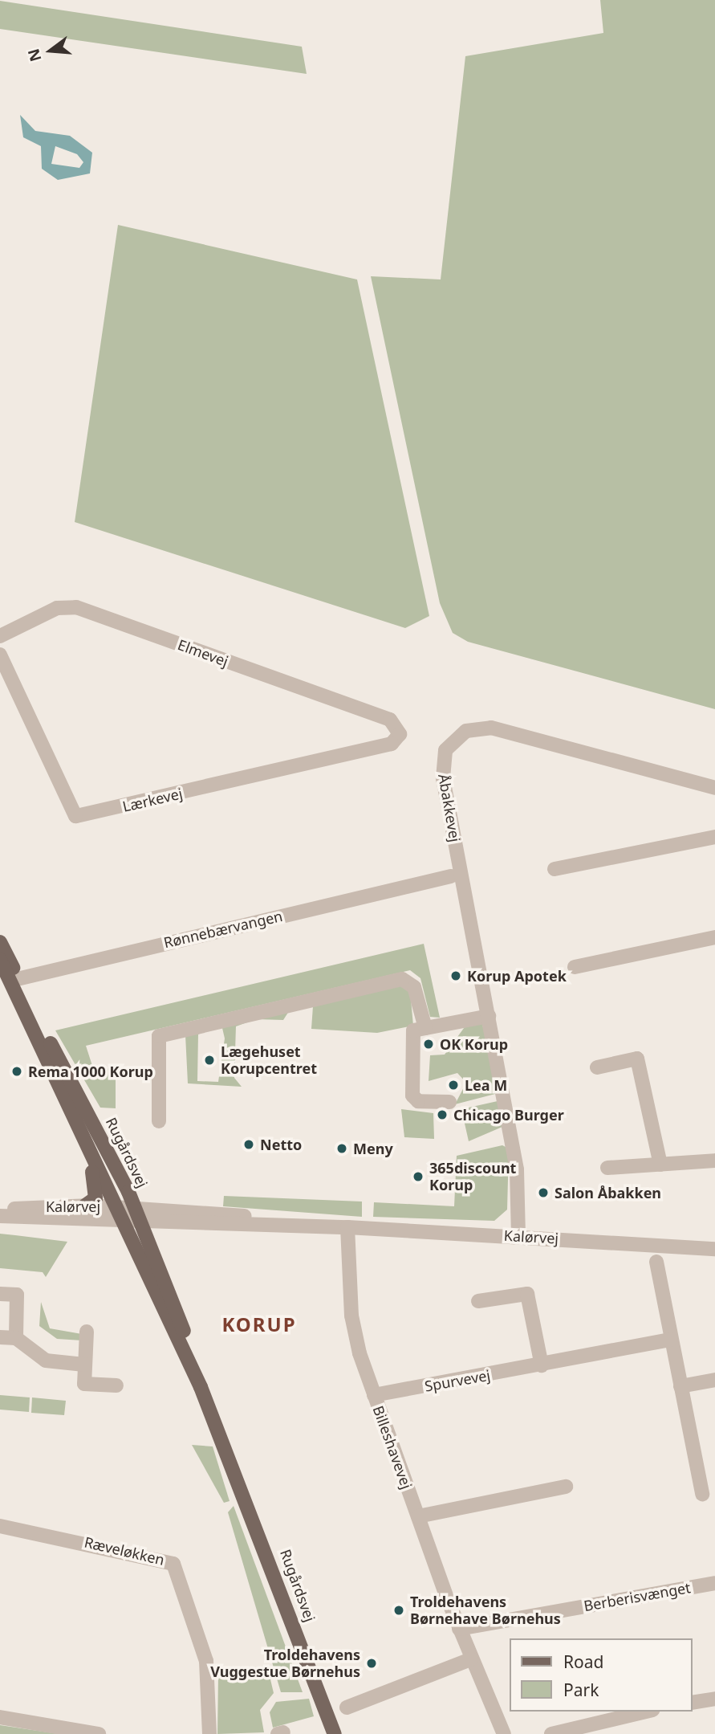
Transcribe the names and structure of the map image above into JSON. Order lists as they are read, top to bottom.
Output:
{
  "streets": {
    "main road": ["Rugårdsvej"],
    "street": [
      "Elmevej",
      "Lærkevej",
      "Åbakkevej",
      "Rønnebærvangen",
      "Kalørvej",
      "Spurvevej",
      "Billeshavevej",
      "Ræveløkken",
      "Berberisvænget"
    ]
  },
  "crossings": [
    ["Elmevej", "Lærkevej"],
    ["Åbakkevej", "Kalørvej"],
    ["Rønnebærvangen", "Rugårdsvej"],
    ["Rugårdsvej", "Kalørvej"],
    ["Kalørvej", "Billeshavevej"],
    ["Spurvevej", "Billeshavevej"],
    ["Billeshavevej", "Berberisvænget"]
  ],
  "districts": ["KORUP"],
  "places": [
    "Korup Apotek",
    "OK Korup",
    "Lægehuset Korupcentret",
    "Rema 1000 Korup",
    "Lea M",
    "Chicago Burger",
    "Netto",
    "Meny",
    "365discount Korup",
    "Salon Åbakken",
    "Troldehavens Børnehave Børnehus",
    "Troldehavens Vuggestue Børnehus"
  ],
  "legend": ["Road", "Park"],
  "north": "left"
}
